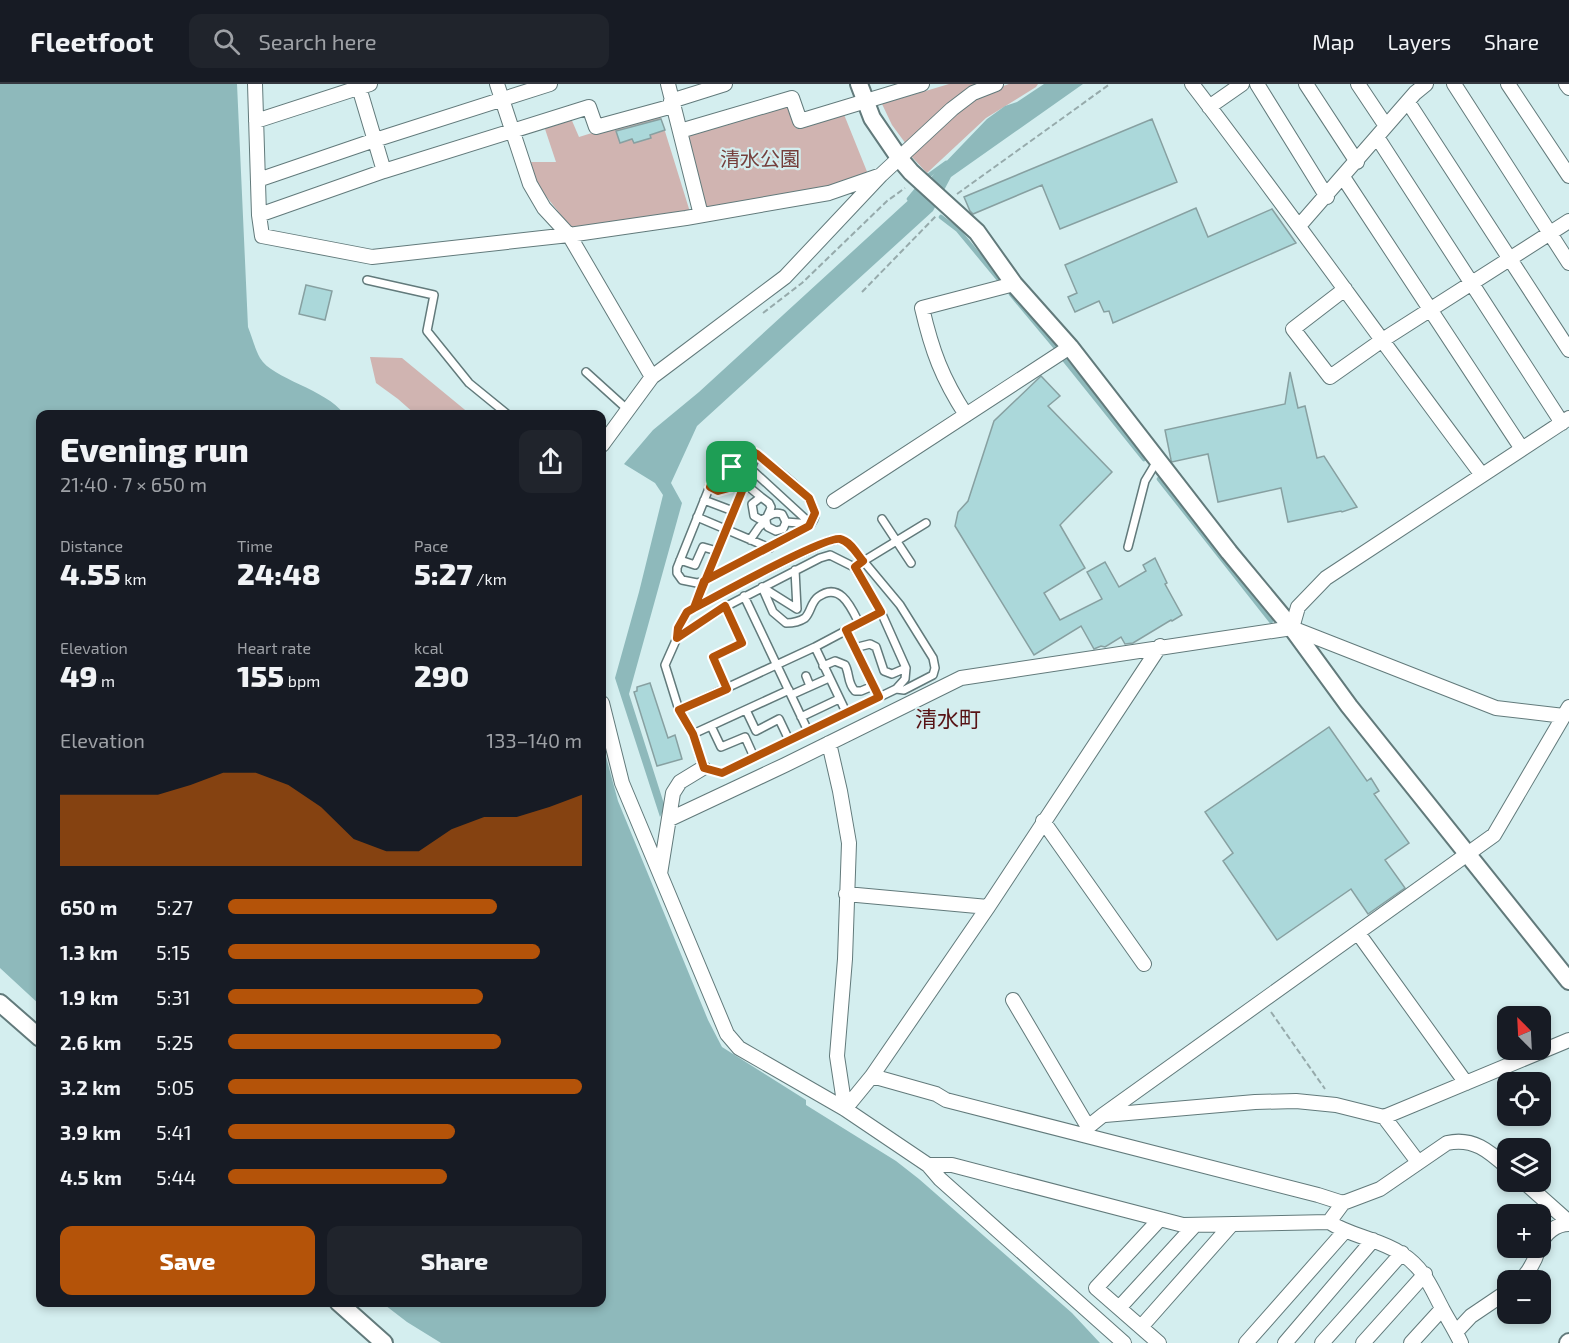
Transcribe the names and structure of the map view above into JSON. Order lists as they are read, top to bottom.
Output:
{
  "districts": ["清水町"],
  "parks": ["清水公園"],
  "north": "top left",
  "page": {
    "header": "Fleetfoot",
    "search": "Search here",
    "nav": ["Map", "Layers", "Share"],
    "heading": ["Evening run", "21:40 · 7 × 650 m"],
    "stats": [
      ["Distance", "4.55 km"],
      ["Time", "24:48"],
      ["Pace", "5:27 /km"],
      ["Elevation", "49 m"],
      ["Heart rate", "155 bpm"],
      ["kcal", "290"]
    ],
    "chart": ["Elevation", "133–140 m"],
    "list": [
      {
        "name": "650 m",
        "note": "5:27"
      },
      {
        "name": "1.3 km",
        "note": "5:15"
      },
      {
        "name": "1.9 km",
        "note": "5:31"
      },
      {
        "name": "2.6 km",
        "note": "5:25"
      },
      {
        "name": "3.2 km",
        "note": "5:05"
      },
      {
        "name": "3.9 km",
        "note": "5:41"
      },
      {
        "name": "4.5 km",
        "note": "5:44"
      }
    ],
    "map_buttons": ["+", "−"],
    "buttons": ["Save", "Share"]
  }
}
